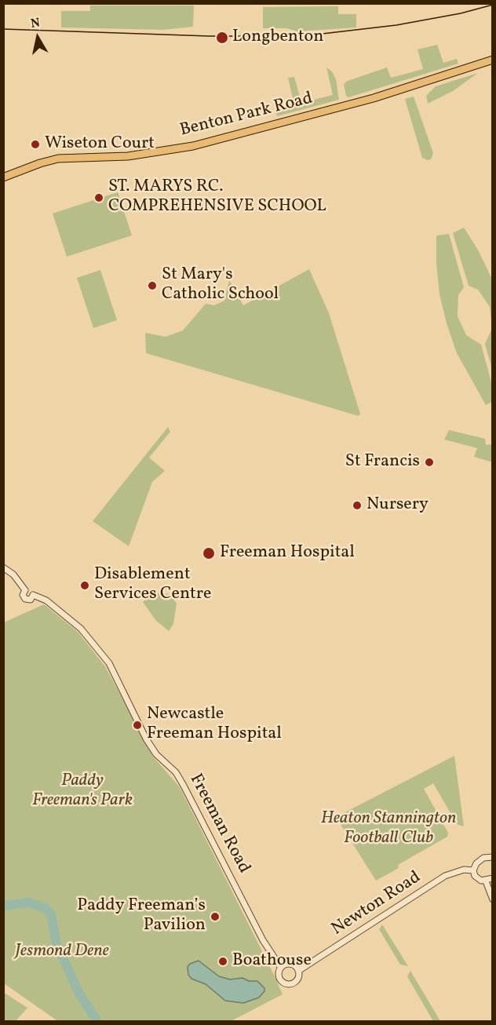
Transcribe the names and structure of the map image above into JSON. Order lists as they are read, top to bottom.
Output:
{
  "streets": {
    "main road": ["Benton Park Road"],
    "street": ["Freeman Road", "Newton Road"]
  },
  "crossings": [
    ["Freeman Road", "Newton Road"]
  ],
  "parks": ["Paddy Freeman's Park", "Heaton Stannington Football Club", "Jesmond Dene"],
  "places": [
    "Longbenton",
    "Wiseton Court",
    "ST. MARYS RC. COMPREHENSIVE SCHOOL",
    "St Mary's Catholic School",
    "St Francis",
    "Nursery",
    "Freeman Hospital",
    "Disablement Services Centre",
    "Newcastle Freeman Hospital",
    "Paddy Freeman’s Pavilion",
    "Boathouse"
  ],
  "north": "top"
}
